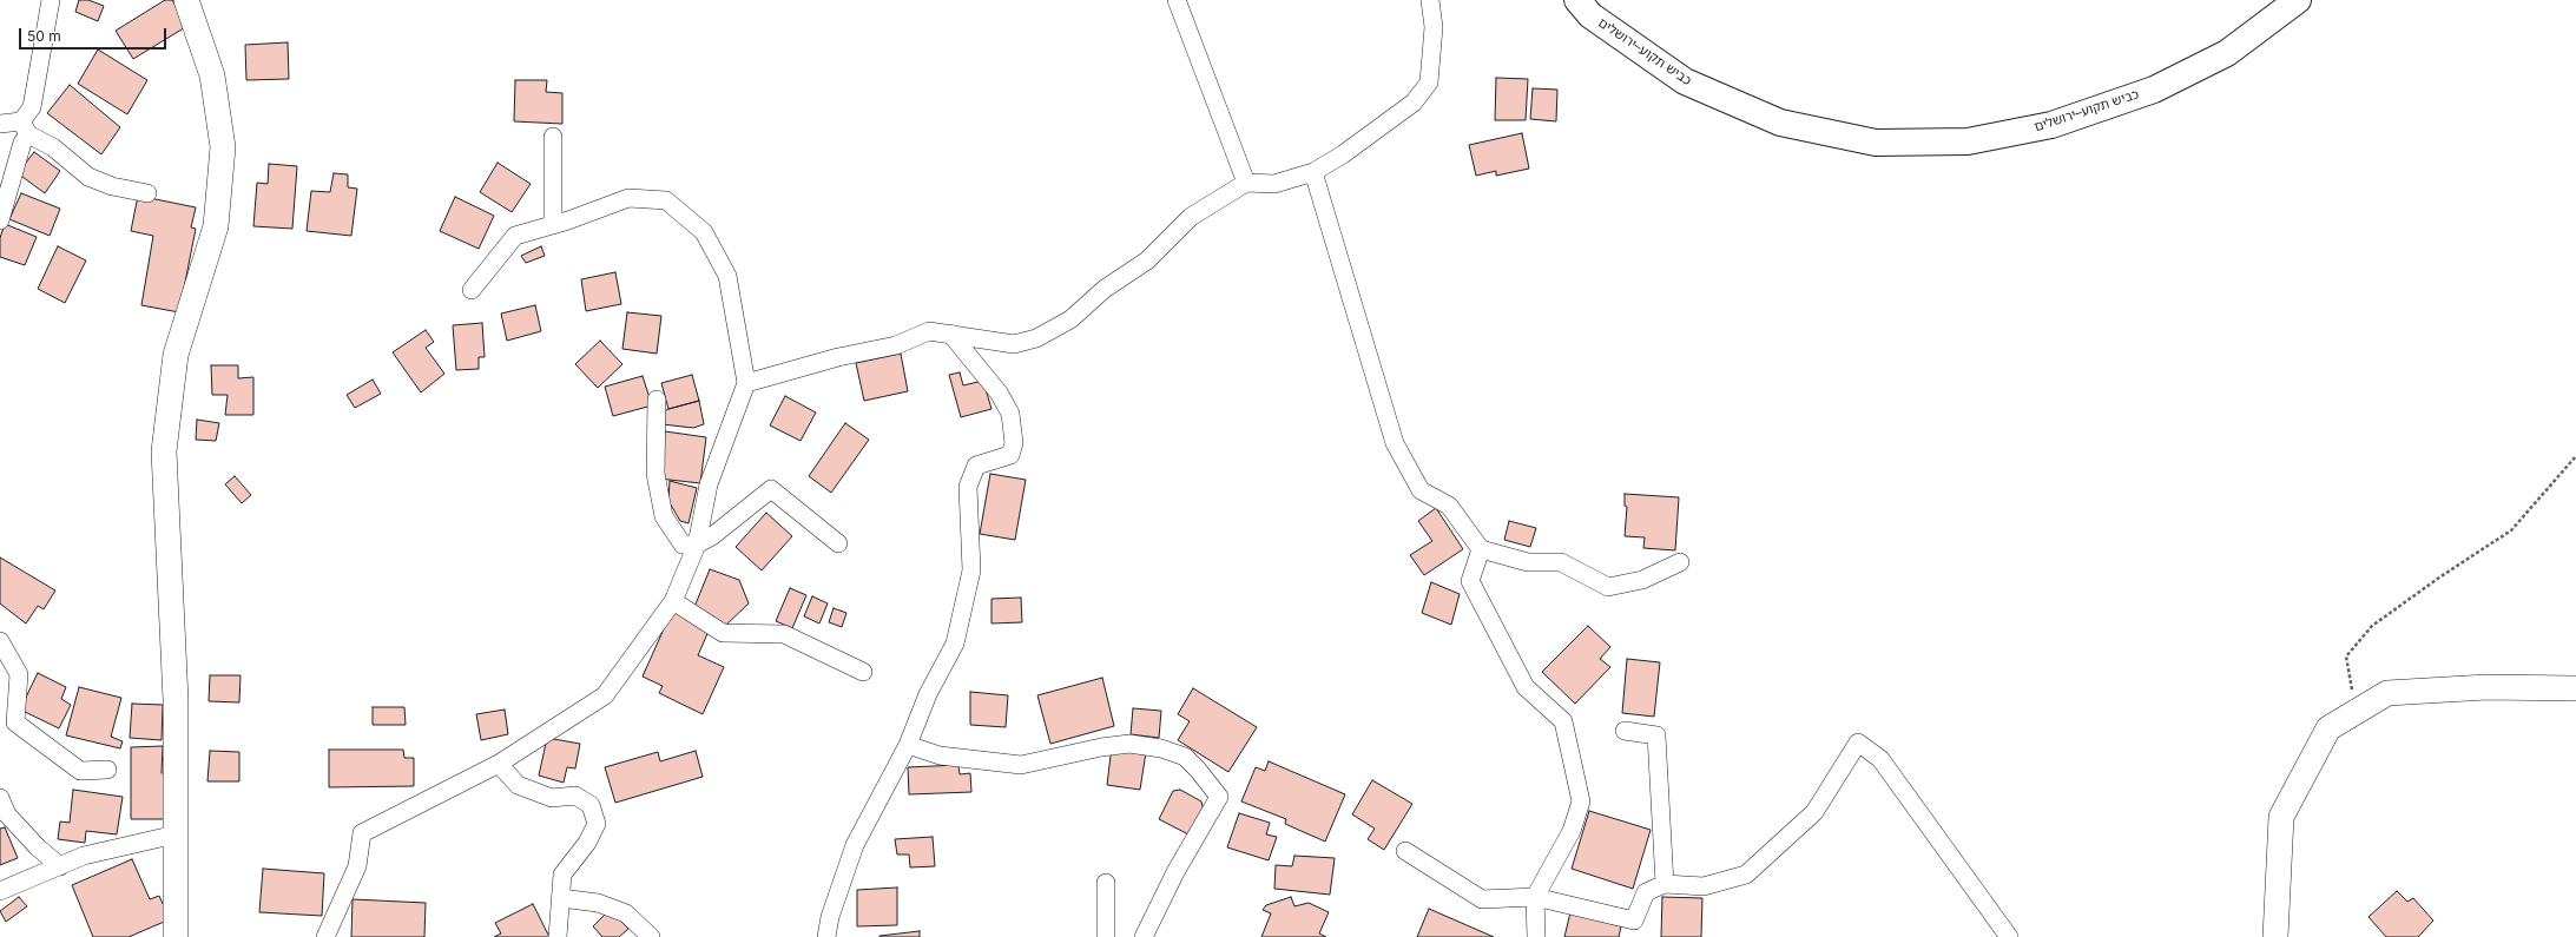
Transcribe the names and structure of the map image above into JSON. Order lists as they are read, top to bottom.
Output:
{
  "streets": {
    "main road": ["כביש תקוע–ירושלים"]
  },
  "scale_bar": "50 m"
}
